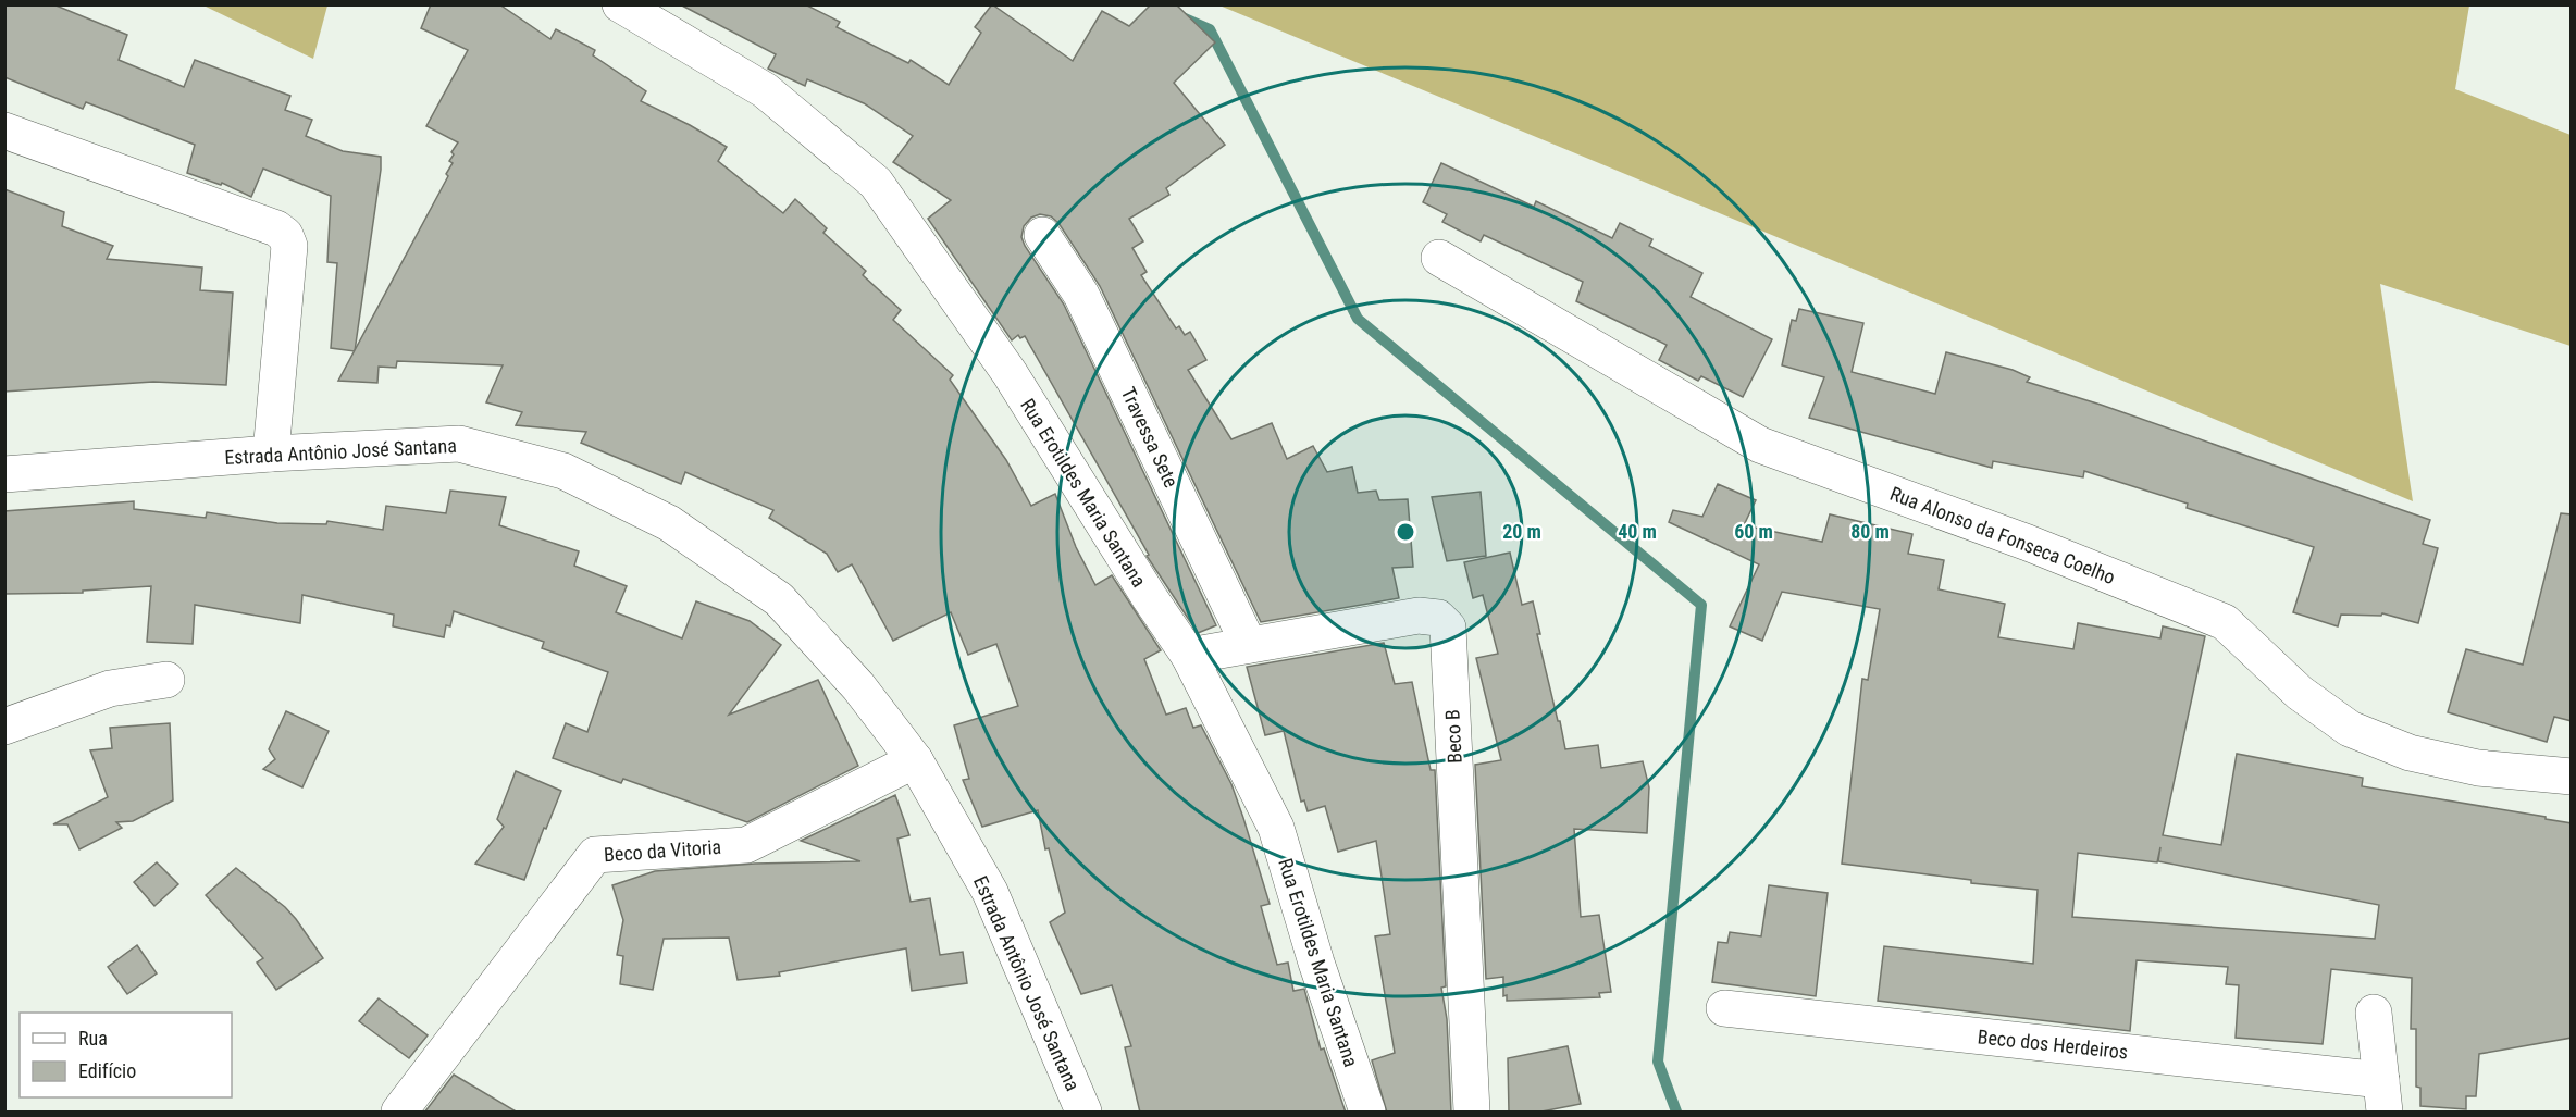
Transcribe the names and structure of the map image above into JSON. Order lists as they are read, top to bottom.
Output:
{
  "streets": {
    "street": [
      "Travessa Sete",
      "Estrada Antônio José Santana",
      "Rua Erotildes Maria Santana",
      "Rua Alonso da Fonseca Coelho",
      "Beco B",
      "Beco da Vitoria",
      "Beco dos Herdeiros"
    ]
  },
  "crossings": [
    ["Travessa Sete", "Beco B"],
    ["Estrada Antônio José Santana", "Beco da Vitoria"],
    ["Rua Erotildes Maria Santana", "Beco B"]
  ],
  "legend": ["Rua", "Edifício"],
  "rings": [
    "20 m",
    "40 m",
    "60 m",
    "80 m"
  ]
}
